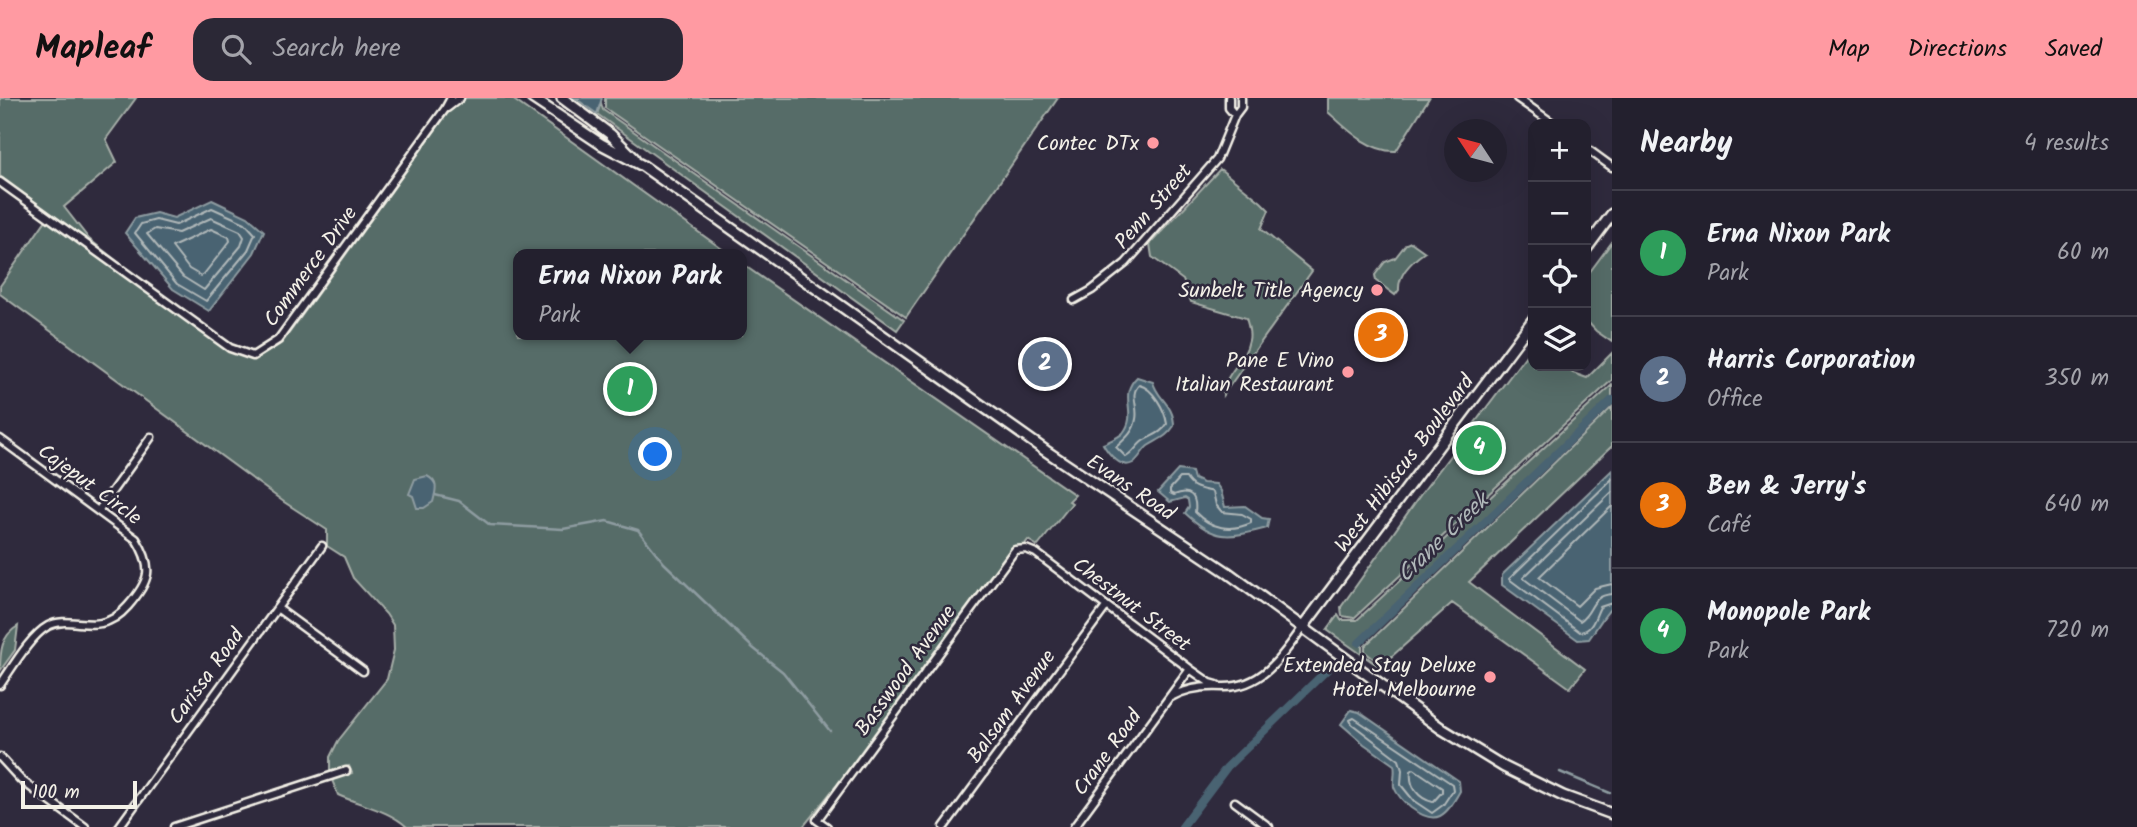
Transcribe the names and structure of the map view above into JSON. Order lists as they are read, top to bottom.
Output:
{
  "streets": {
    "street": [
      "Penn Street",
      "Commerce Drive",
      "West Hibiscus Boulevard",
      "Cajeput Circle",
      "Evans Road",
      "Chestnut Street",
      "Basswood Avenue",
      "Carissa Road",
      "Balsam Avenue",
      "Crane Road"
    ]
  },
  "crossings": [
    ["West Hibiscus Boulevard", "Evans Road"],
    ["West Hibiscus Boulevard", "Crane Road"],
    ["Evans Road", "Crane Road"],
    ["Chestnut Street", "Basswood Avenue"],
    ["Chestnut Street", "Balsam Avenue"],
    ["Chestnut Street", "Crane Road"]
  ],
  "water": ["Crane Creek"],
  "places": [
    "Contec DTx",
    "Sunbelt Title Agency",
    "Pane E Vino Italian Restaurant",
    "Extended Stay Deluxe Hotel Melbourne"
  ],
  "scale_bar": "100 m",
  "north": "top left",
  "page": {
    "header": "Mapleaf",
    "search": "Search here",
    "nav": ["Map", "Directions", "Saved"],
    "heading": ["Nearby", "4 results"],
    "map_buttons": ["+", "−"],
    "list": [
      {
        "mark": "1",
        "name": "Erna Nixon Park",
        "note": "Park",
        "value": "60 m"
      },
      {
        "mark": "2",
        "name": "Harris Corporation",
        "note": "Office",
        "value": "350 m"
      },
      {
        "mark": "3",
        "name": "Ben & Jerry's",
        "note": "Café",
        "value": "640 m"
      },
      {
        "mark": "4",
        "name": "Monopole Park",
        "note": "Park",
        "value": "720 m"
      }
    ],
    "popup": ["Erna Nixon Park", "Park"],
    "pins": [
      "3",
      "2",
      "1",
      "4"
    ],
    "scale": "100 m"
  }
}
